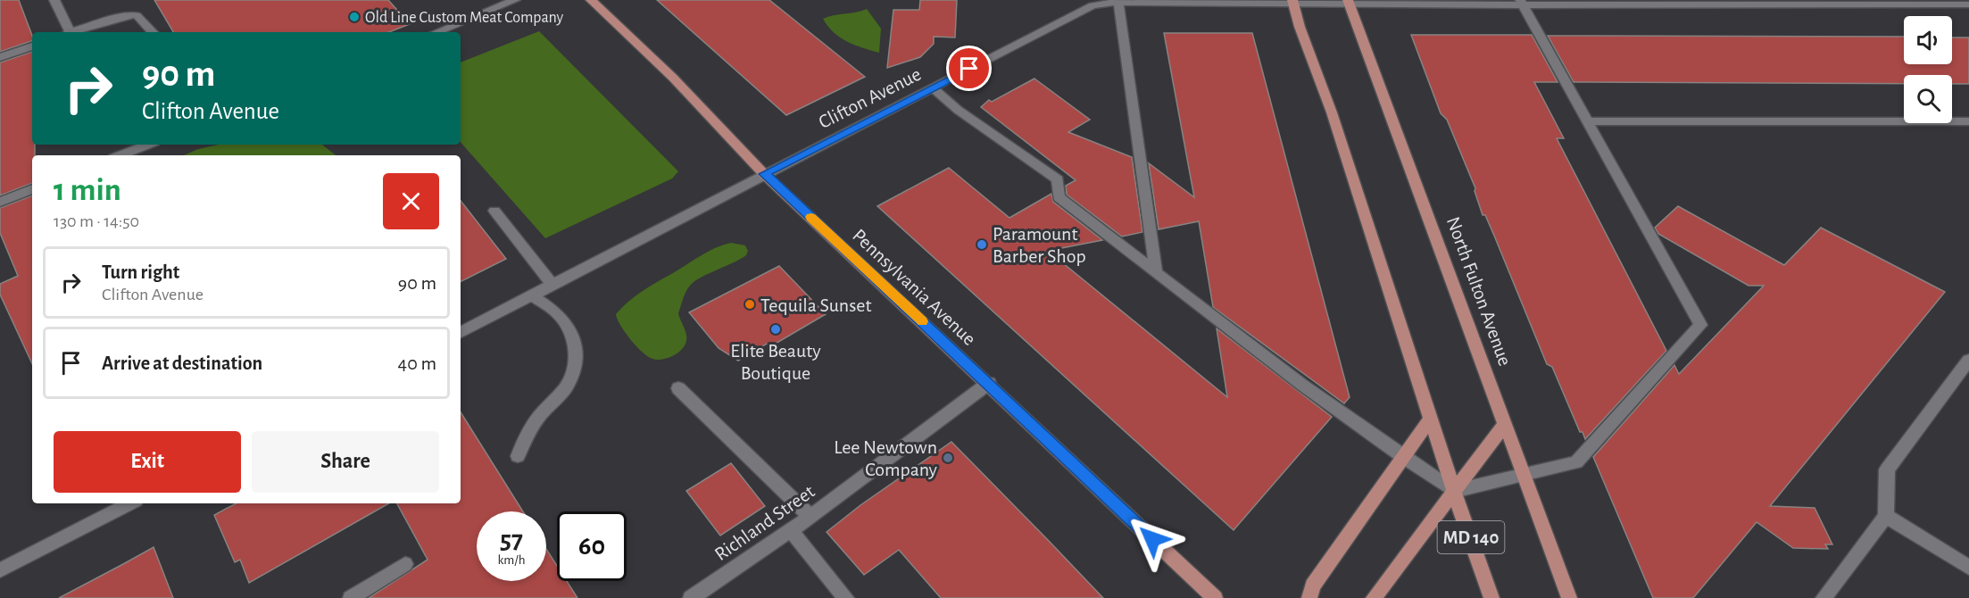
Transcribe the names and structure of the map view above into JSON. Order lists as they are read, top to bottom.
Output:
{
  "streets": {
    "main road": ["Pennsylvania Avenue", "North Fulton Avenue", "MD 140"],
    "street": ["Clifton Avenue", "Richland Street"]
  },
  "crossings": [
    ["Clifton Avenue", "Pennsylvania Avenue"],
    ["Clifton Avenue", "North Fulton Avenue"],
    ["Pennsylvania Avenue", "Richland Street"]
  ],
  "places": [
    "Old Line Custom Meat Company",
    "Paramount Barber Shop",
    "Tequila Sunset",
    "Elite Beauty Boutique",
    "Lee Newtown Company"
  ],
  "page": {
    "turn": ["90 m", "Clifton Avenue"],
    "heading": ["1 min", "130 m · 14:50"],
    "list": [
      {
        "name": "Turn right",
        "note": "Clifton Avenue",
        "value": "90 m"
      },
      {
        "name": "Arrive at destination",
        "value": "40 m"
      }
    ],
    "buttons": ["Exit", "Share"],
    "speed": "57 km/h",
    "limit": "60"
  }
}
